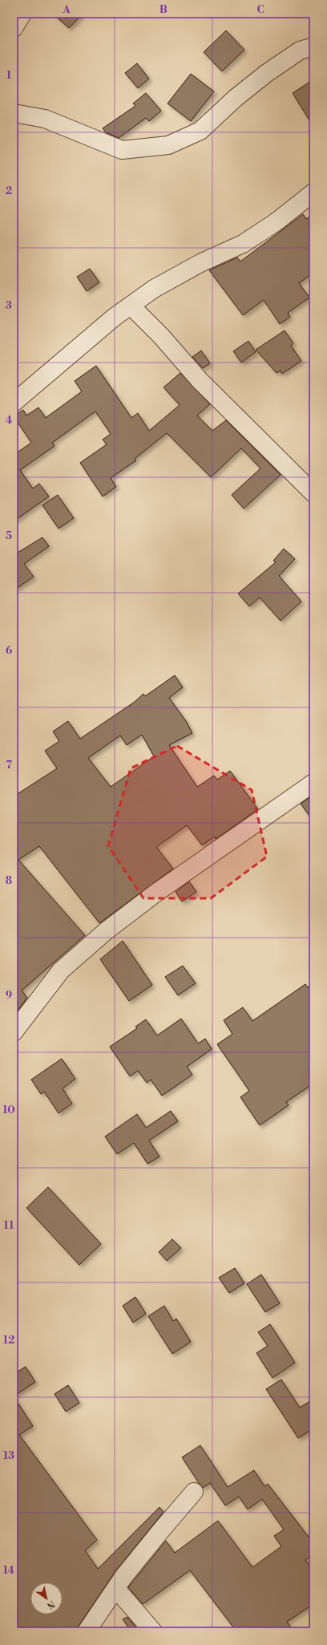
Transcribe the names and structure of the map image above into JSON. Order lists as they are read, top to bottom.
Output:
{
  "north": "bottom right",
  "grid": {
    "columns": ["A", "B", "C"],
    "rows": [
      "1",
      "2",
      "3",
      "4",
      "5",
      "6",
      "7",
      "8",
      "9",
      "10",
      "11",
      "12",
      "13",
      "14"
    ]
  }
}
